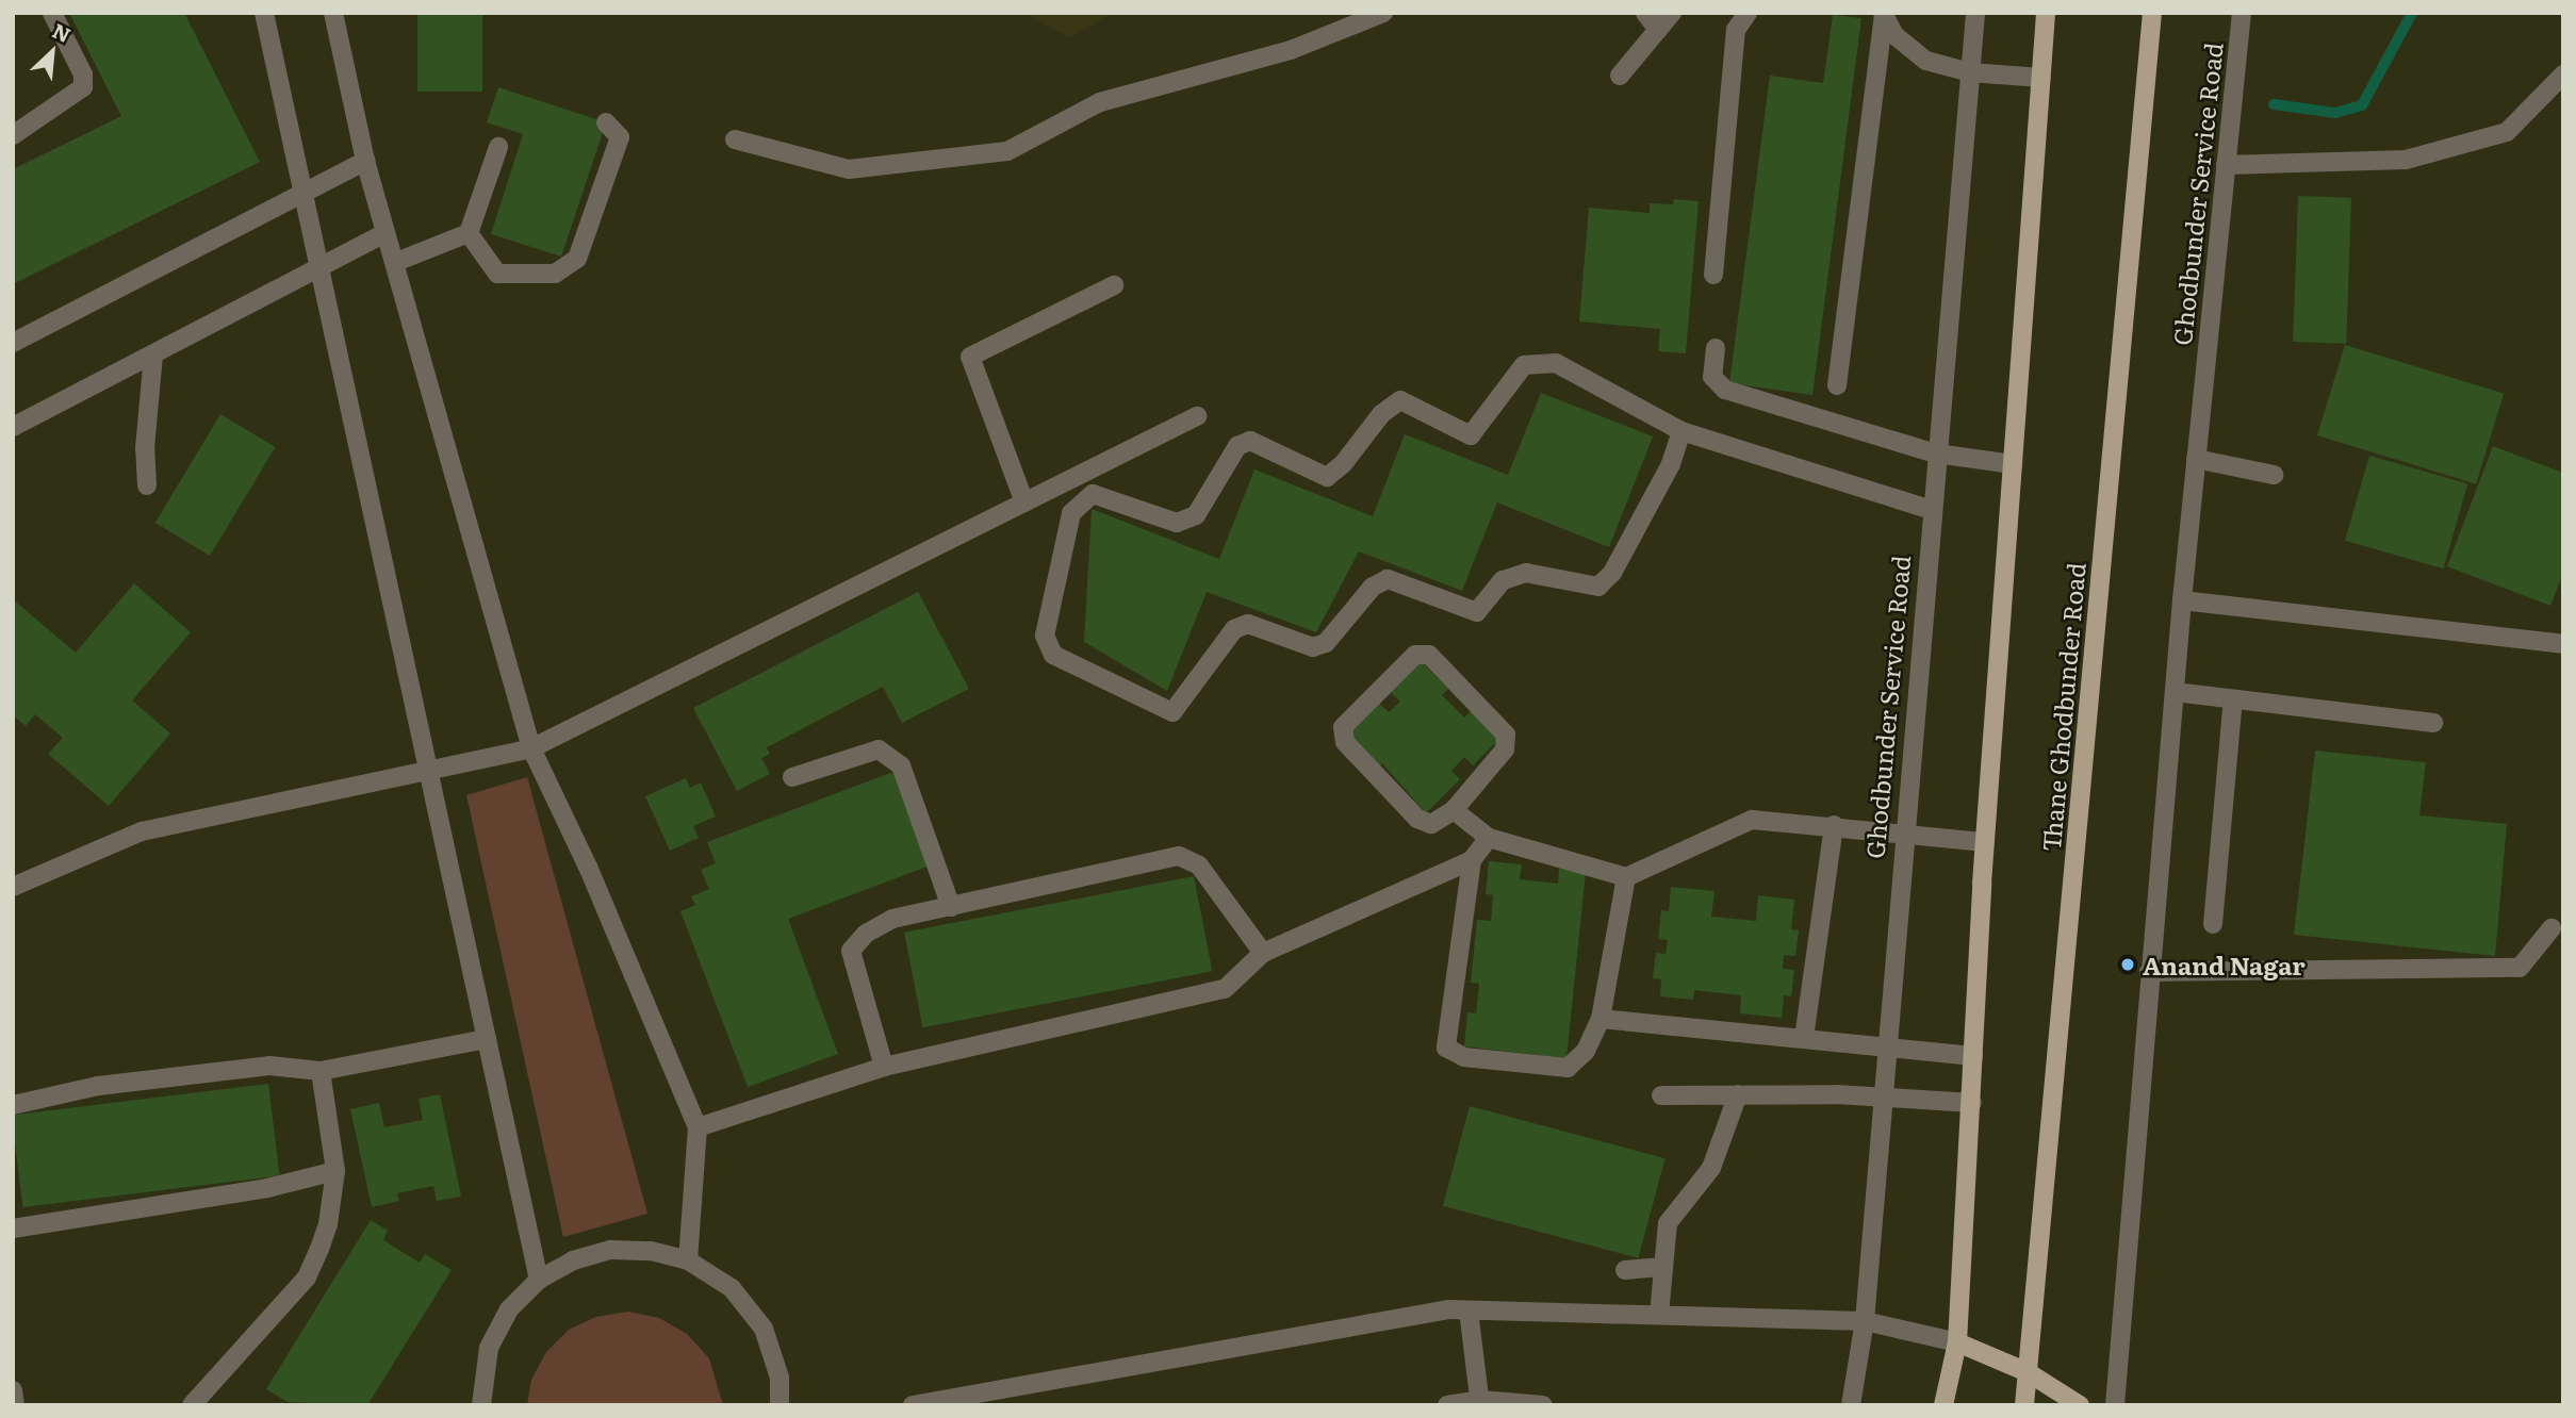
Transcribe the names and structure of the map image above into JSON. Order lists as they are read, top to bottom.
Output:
{
  "streets": {
    "main road": ["Thane Ghodbunder Road"],
    "street": ["Ghodbunder Service Road"]
  },
  "places": ["Anand Nagar"],
  "north": "top right"
}
